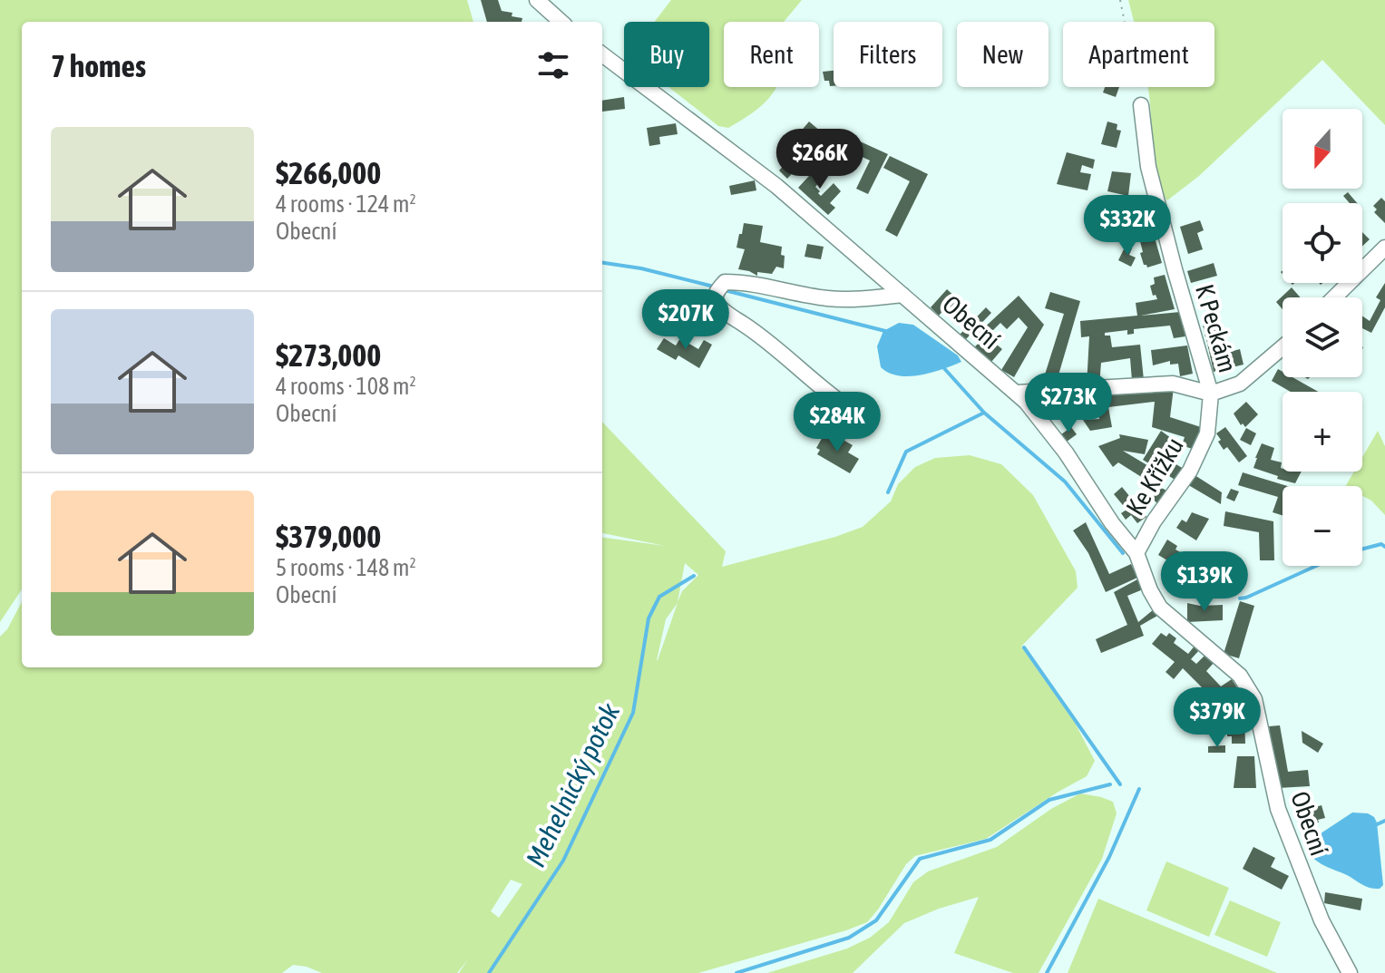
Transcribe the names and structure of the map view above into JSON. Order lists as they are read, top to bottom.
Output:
{
  "streets": {
    "street": ["Obecní", "K Peckám", "Ke Křížku"]
  },
  "crossings": [
    ["Obecní", "Ke Křížku"],
    ["K Peckám", "Ke Křížku"]
  ],
  "water": ["Mehelnický potok"],
  "north": "bottom",
  "page": {
    "chip": [
      "Buy",
      "Rent",
      "Filters",
      "New",
      "Apartment"
    ],
    "heading": "7 homes",
    "map_buttons": ["+", "−"],
    "list": [
      {
        "name": "$266,000",
        "note": "4 rooms · 124 m² · Obecní"
      },
      {
        "name": "$273,000",
        "note": "4 rooms · 108 m² · Obecní"
      },
      {
        "name": "$379,000",
        "note": "5 rooms · 148 m² · Obecní"
      }
    ],
    "price": [
      "$266K",
      "$332K",
      "$207K",
      "$273K",
      "$284K",
      "$139K",
      "$379K"
    ]
  }
}
